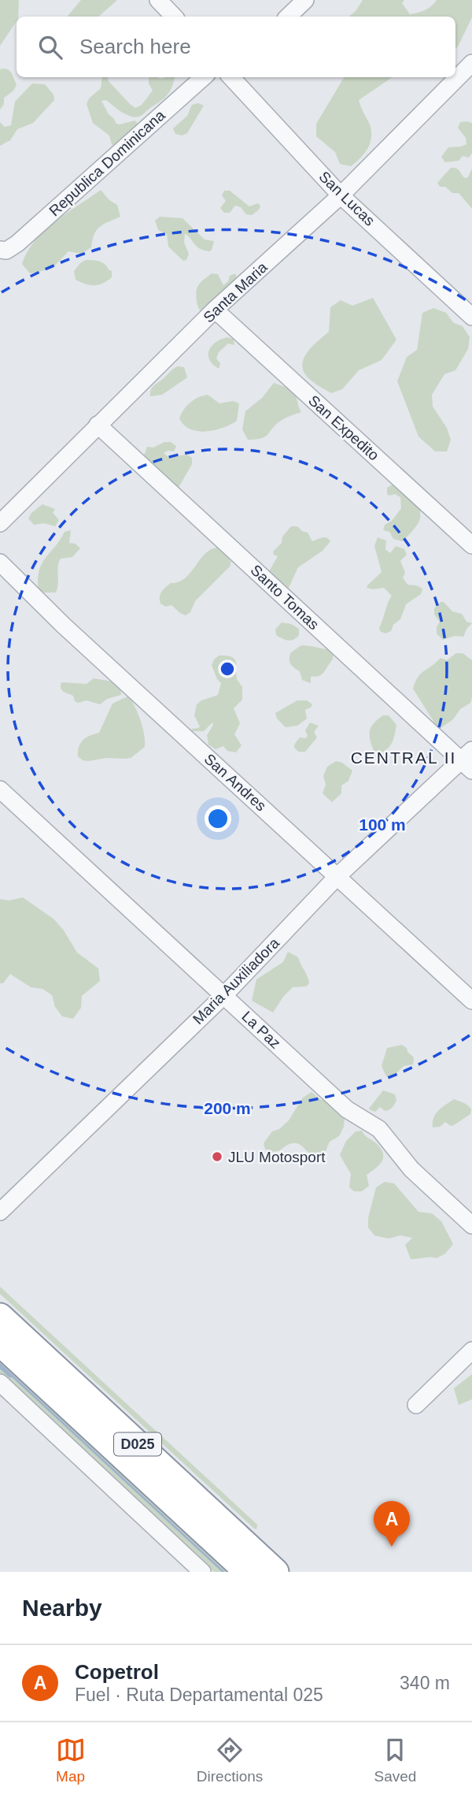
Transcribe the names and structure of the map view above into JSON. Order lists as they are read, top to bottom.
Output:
{
  "streets": {
    "highway": ["D025"],
    "street": [
      "Republica Dominicana",
      "San Lucas",
      "Santa Maria",
      "San Expedito",
      "Santo Tomas",
      "San Andres",
      "Maria Auxiliadora",
      "La Paz"
    ]
  },
  "crossings": [
    ["San Lucas", "Santa Maria"],
    ["Santa Maria", "San Expedito"],
    ["Santa Maria", "Santo Tomas"],
    ["Santo Tomas", "Maria Auxiliadora"],
    ["San Andres", "Maria Auxiliadora"],
    ["Maria Auxiliadora", "La Paz"]
  ],
  "districts": ["CENTRAL II"],
  "places": ["JLU Motosport"],
  "page": {
    "search": "Search here",
    "pins": "A",
    "heading": "Nearby",
    "list": [
      {
        "mark": "A",
        "name": "Copetrol",
        "note": "Fuel · Ruta Departamental 025",
        "value": "340 m"
      }
    ],
    "nav": ["Map", "Directions", "Saved"]
  },
  "rings": ["100 m", "200 m"]
}
